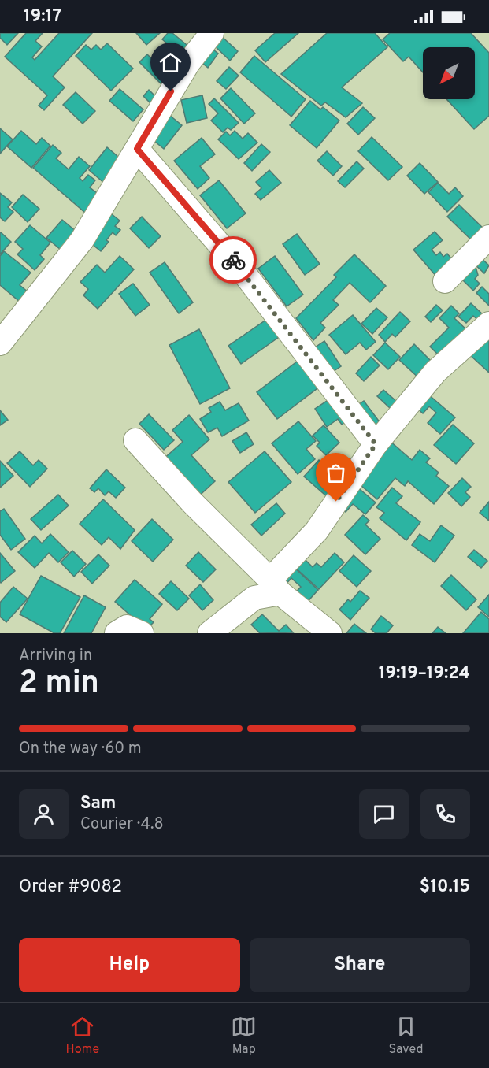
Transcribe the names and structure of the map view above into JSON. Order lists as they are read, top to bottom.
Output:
{
  "north": "bottom left",
  "page": {
    "status": "19:17",
    "heading": ["2 min", "Arriving in", "19:19–19:24"],
    "panel": [
      "Sam",
      "Courier · 4.8",
      "Order #9082",
      "$10.15"
    ],
    "bar": "On the way · 60 m",
    "buttons": ["Help", "Share"],
    "tabs": ["Home", "Map", "Saved"]
  }
}
